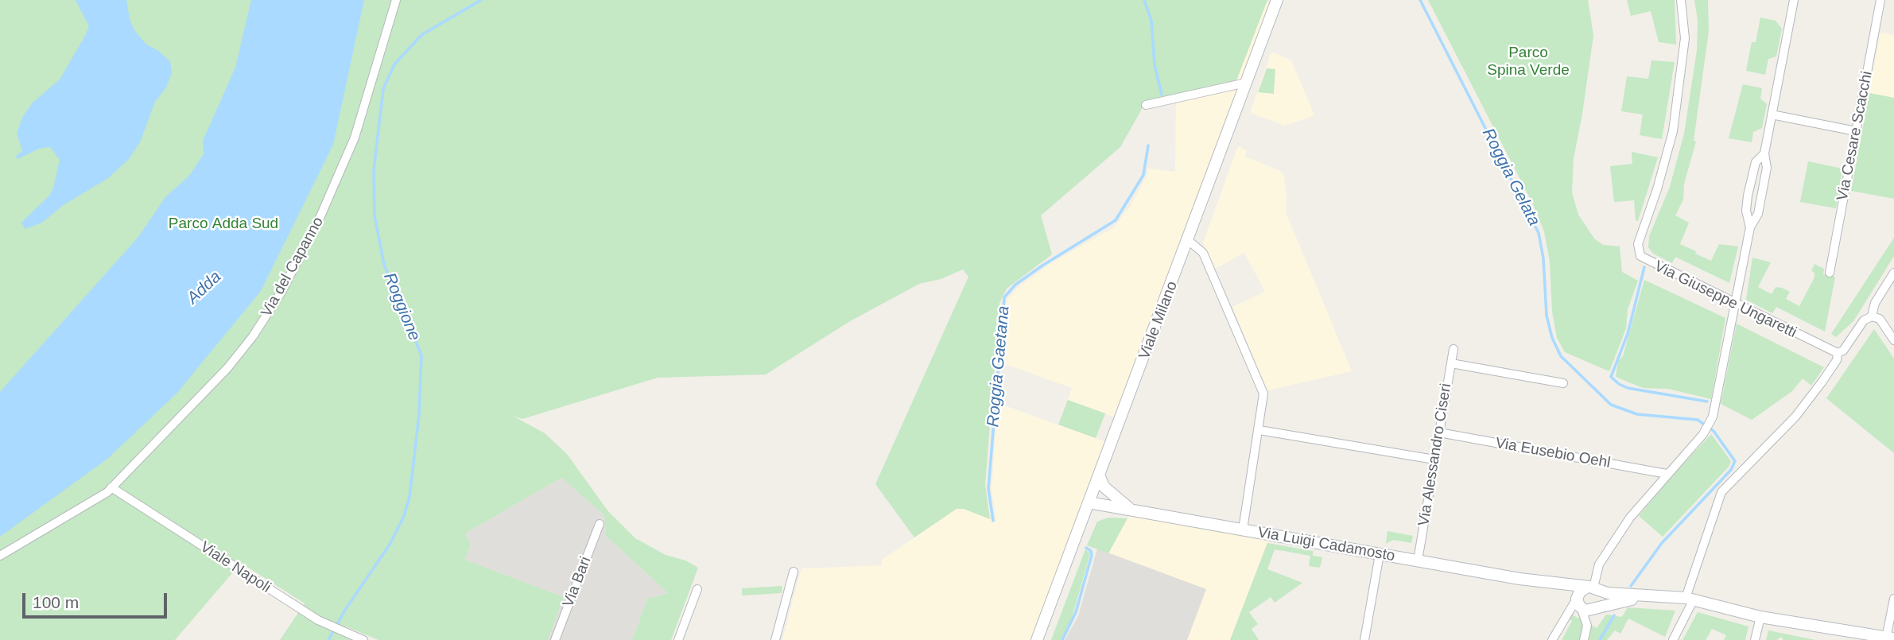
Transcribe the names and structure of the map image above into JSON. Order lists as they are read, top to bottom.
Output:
{
  "streets": {
    "street": [
      "Via Cesare Scacchi",
      "Via del Capanno",
      "Via Giuseppe Ungaretti",
      "Viale Milano",
      "Via Eusebio Oehl",
      "Via Alessandro Ciseri",
      "Via Luigi Cadamosto",
      "Viale Napoli",
      "Via Bari"
    ]
  },
  "crossings": [
    ["Via del Capanno", "Viale Napoli"],
    ["Viale Milano", "Via Luigi Cadamosto"],
    ["Via Eusebio Oehl", "Via Alessandro Ciseri"],
    ["Via Alessandro Ciseri", "Via Luigi Cadamosto"]
  ],
  "water": [
    "Roggia Gelata",
    "Adda",
    "Roggione",
    "Roggia Gaetana"
  ],
  "parks": ["Parco Spina Verde", "Parco Adda Sud"],
  "scale_bar": "100 m"
}
